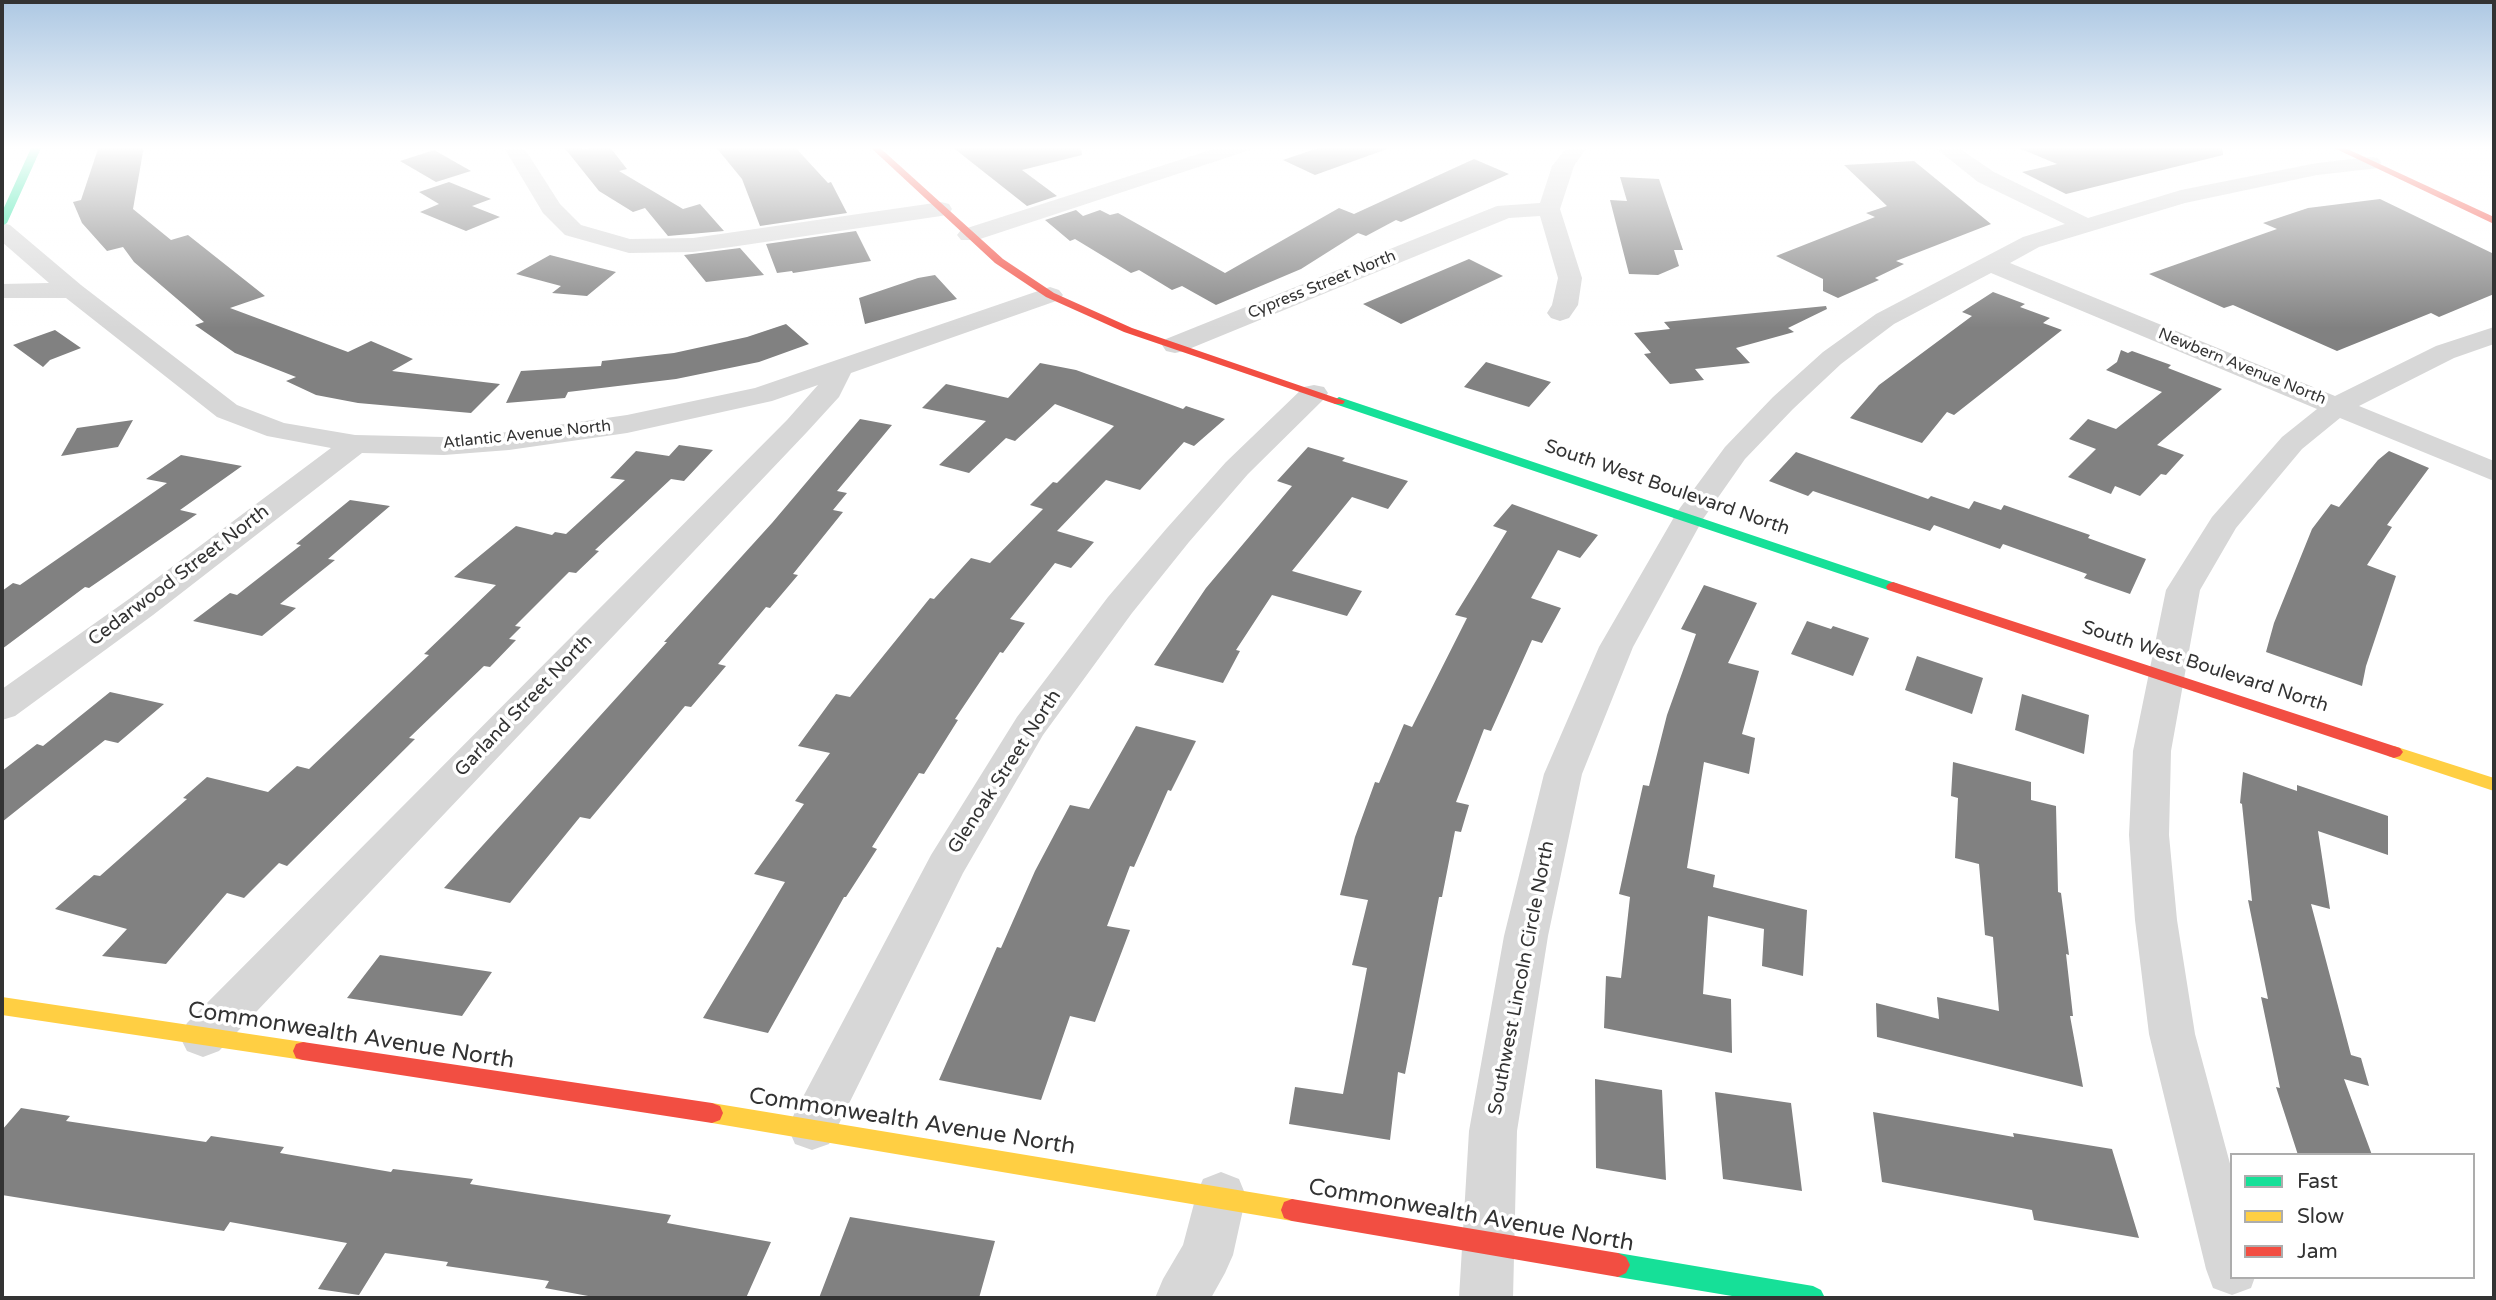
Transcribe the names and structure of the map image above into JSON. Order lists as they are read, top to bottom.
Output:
{
  "streets": {
    "street": [
      "Cypress Street North",
      "Newbern Avenue North",
      "Atlantic Avenue North",
      "South West Boulevard North",
      "Cedarwood Street North",
      "Garland Street North",
      "Glenoak Street North",
      "Southwest Lincoln Circle North",
      "Commonwealth Avenue North"
    ]
  },
  "crossings": [
    ["Cypress Street North", "South West Boulevard North"],
    ["Newbern Avenue North", "Southwest Lincoln Circle North"],
    ["Atlantic Avenue North", "South West Boulevard North"],
    ["Atlantic Avenue North", "Cedarwood Street North"],
    ["Atlantic Avenue North", "Garland Street North"],
    ["South West Boulevard North", "Glenoak Street North"],
    ["South West Boulevard North", "Southwest Lincoln Circle North"],
    ["Garland Street North", "Commonwealth Avenue North"],
    ["Glenoak Street North", "Commonwealth Avenue North"],
    ["Southwest Lincoln Circle North", "Commonwealth Avenue North"]
  ],
  "legend": ["Fast", "Slow", "Jam"]
}
